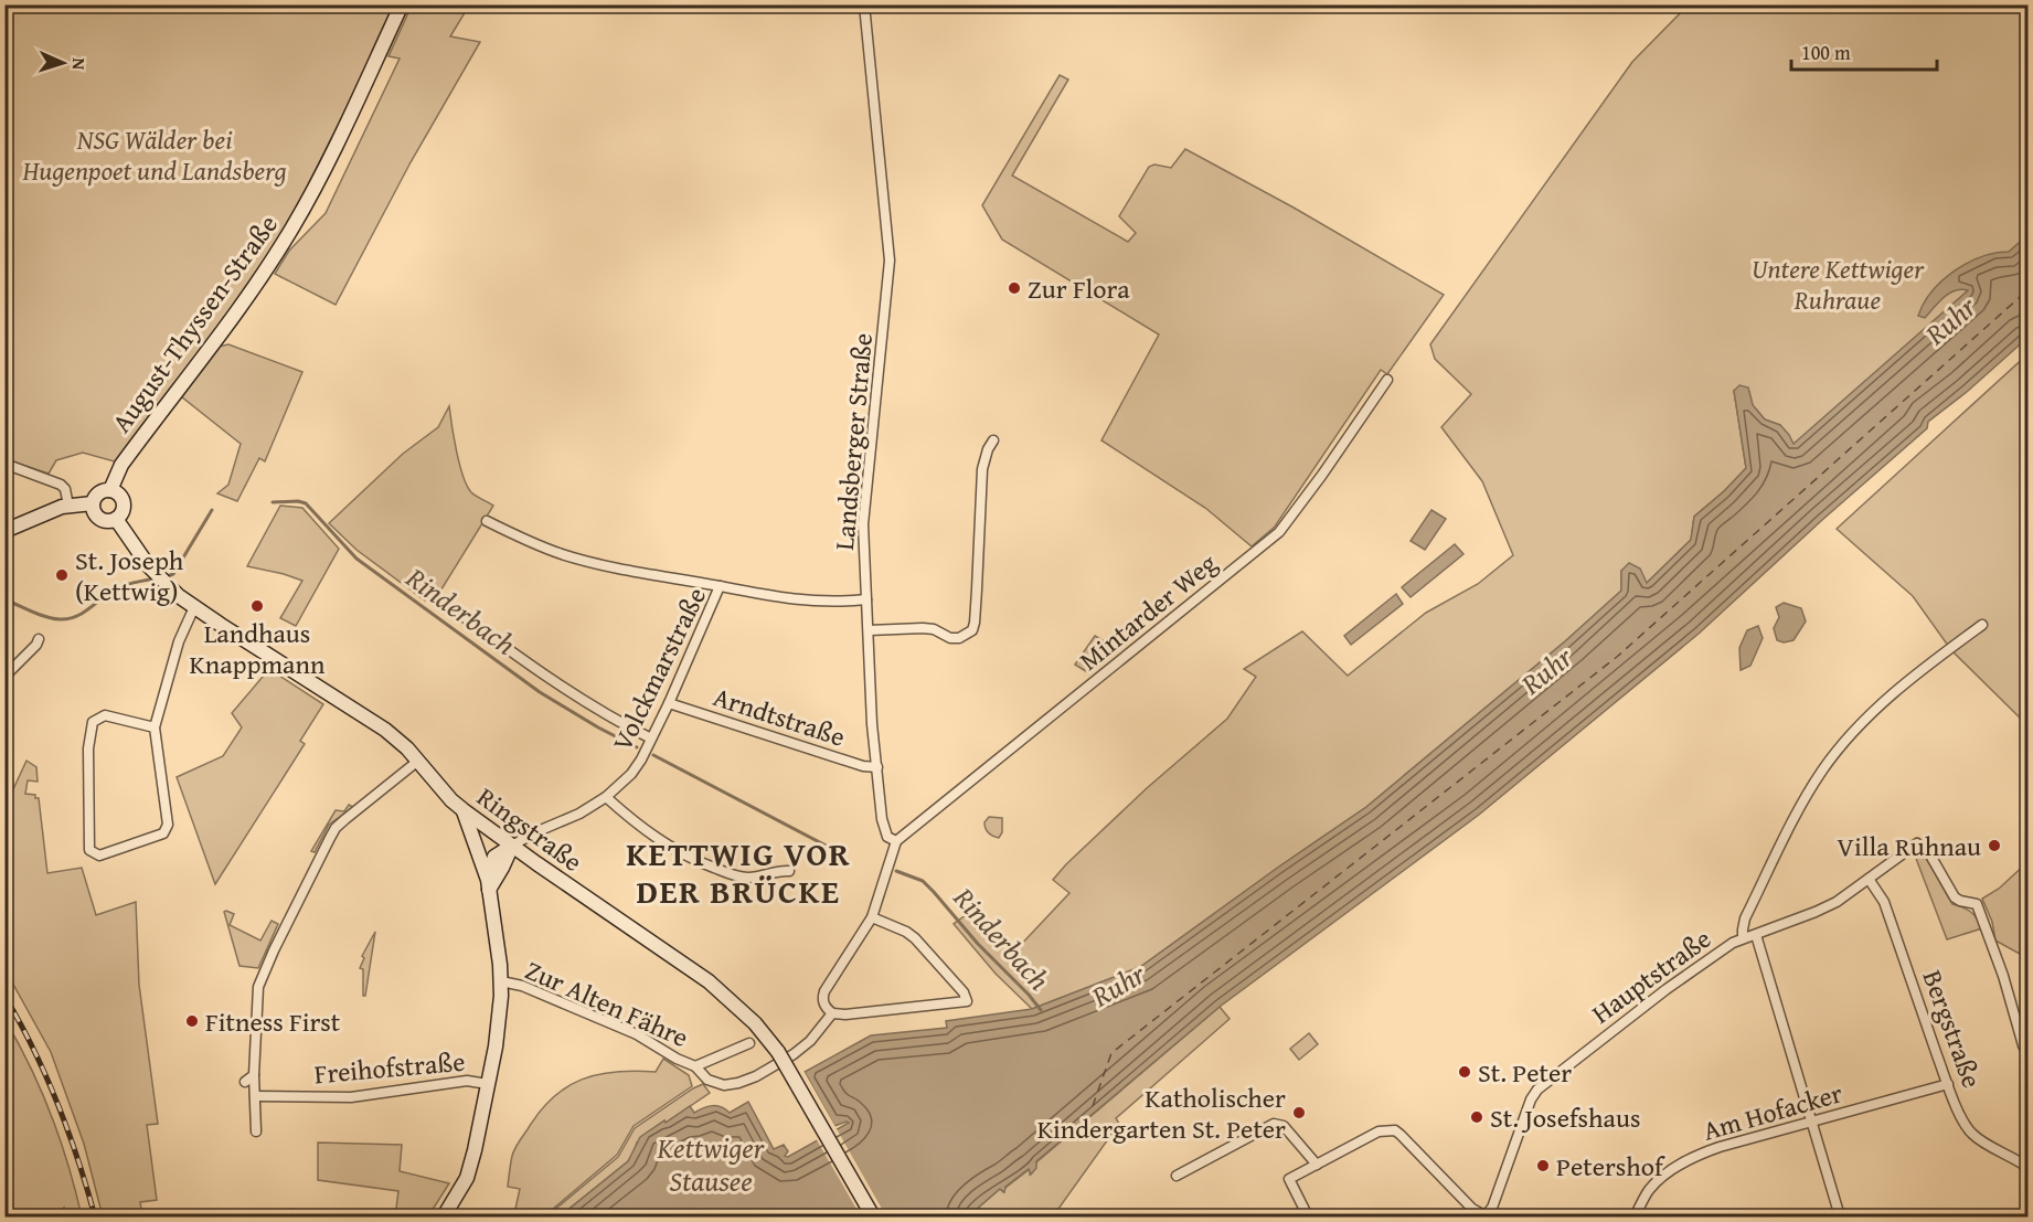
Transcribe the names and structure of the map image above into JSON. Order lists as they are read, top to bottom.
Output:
{
  "streets": {
    "main road": ["August-Thyssen-Straße", "Ringstraße"],
    "street": [
      "Landsberger Straße",
      "Mintarder Weg",
      "Volckmarstraße",
      "Arndtstraße",
      "Hauptstraße",
      "Zur Alten Fähre",
      "Bergstraße",
      "Freihofstraße",
      "Am Hofacker"
    ]
  },
  "crossings": [
    ["August-Thyssen-Straße", "Ringstraße"],
    ["Landsberger Straße", "Mintarder Weg"],
    ["Landsberger Straße", "Volckmarstraße"],
    ["Landsberger Straße", "Arndtstraße"],
    ["Volckmarstraße", "Arndtstraße"],
    ["Volckmarstraße", "Ringstraße"],
    ["Hauptstraße", "Bergstraße"],
    ["Bergstraße", "Am Hofacker"]
  ],
  "districts": ["KETTWIG VOR DER BRÜCKE"],
  "water": ["Ruhr", "Rinderbach", "Kettwiger Stausee"],
  "parks": ["NSG Wälder bei Hugenpoet und Landsberg", "Untere Kettwiger Ruhraue"],
  "places": [
    "Zur Flora",
    "St. Joseph (Kettwig)",
    "Landhaus Knappmann",
    "Villa Ruhnau",
    "Fitness First",
    "St. Peter",
    "Katholischer Kindergarten St. Peter",
    "St. Josefshaus",
    "Petershof"
  ],
  "scale_bar": "100 m",
  "north": "right"
}
